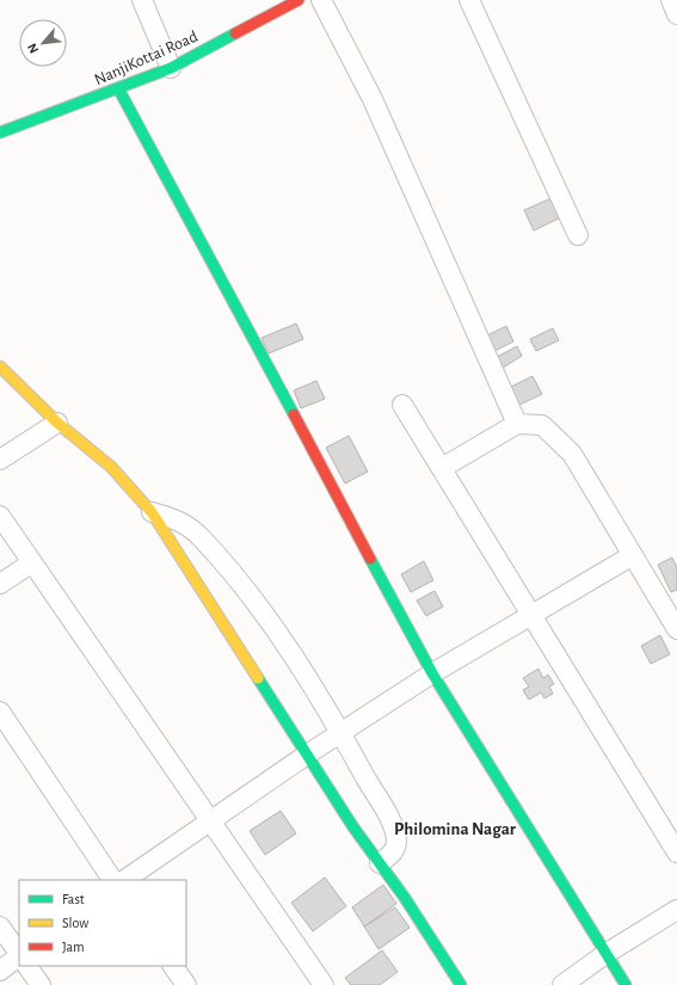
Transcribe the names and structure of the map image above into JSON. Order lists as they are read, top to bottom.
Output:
{
  "streets": {
    "street": ["NanjiKottai Road"]
  },
  "districts": ["Philomina Nagar"],
  "legend": ["Fast", "Slow", "Jam"],
  "north": "bottom left"
}
